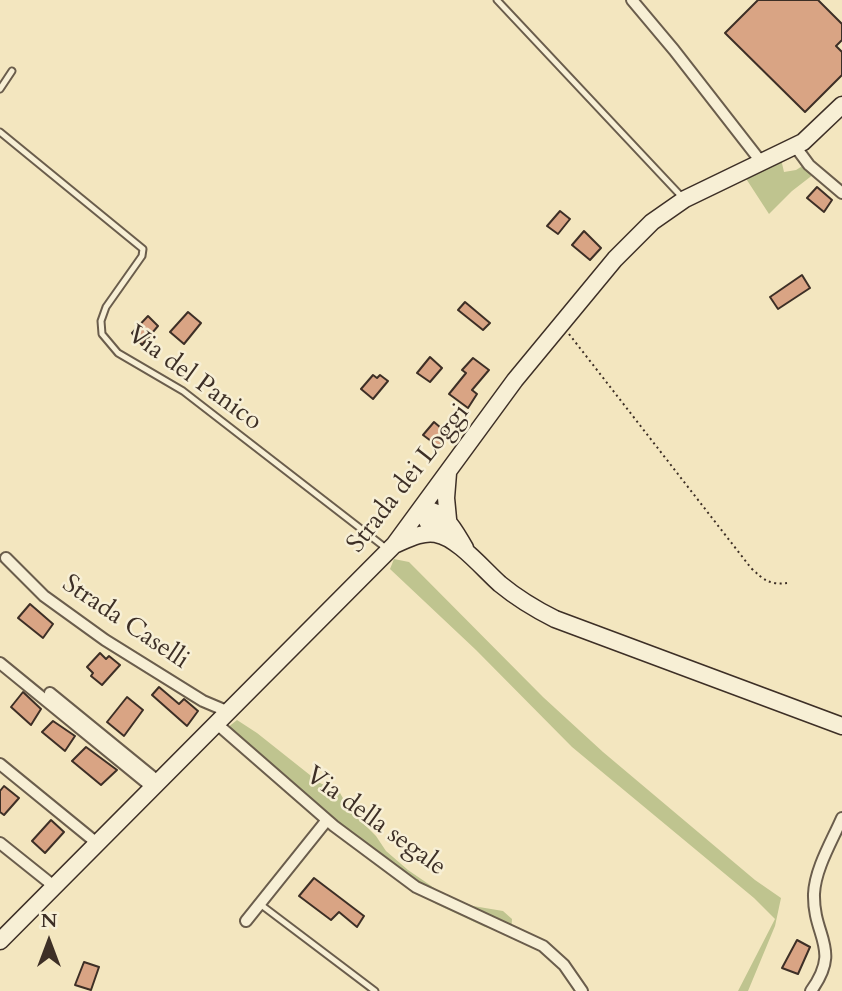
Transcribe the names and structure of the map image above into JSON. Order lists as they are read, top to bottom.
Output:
{
  "streets": {
    "street": ["Strada dei Loggi", "Strada Caselli", "Via della segale"],
    "lane": ["Via del Panico"]
  },
  "crossings": [
    ["Via del Panico", "Strada dei Loggi"],
    ["Strada dei Loggi", "Strada Caselli"],
    ["Strada dei Loggi", "Via della segale"]
  ],
  "north": "top"
}
